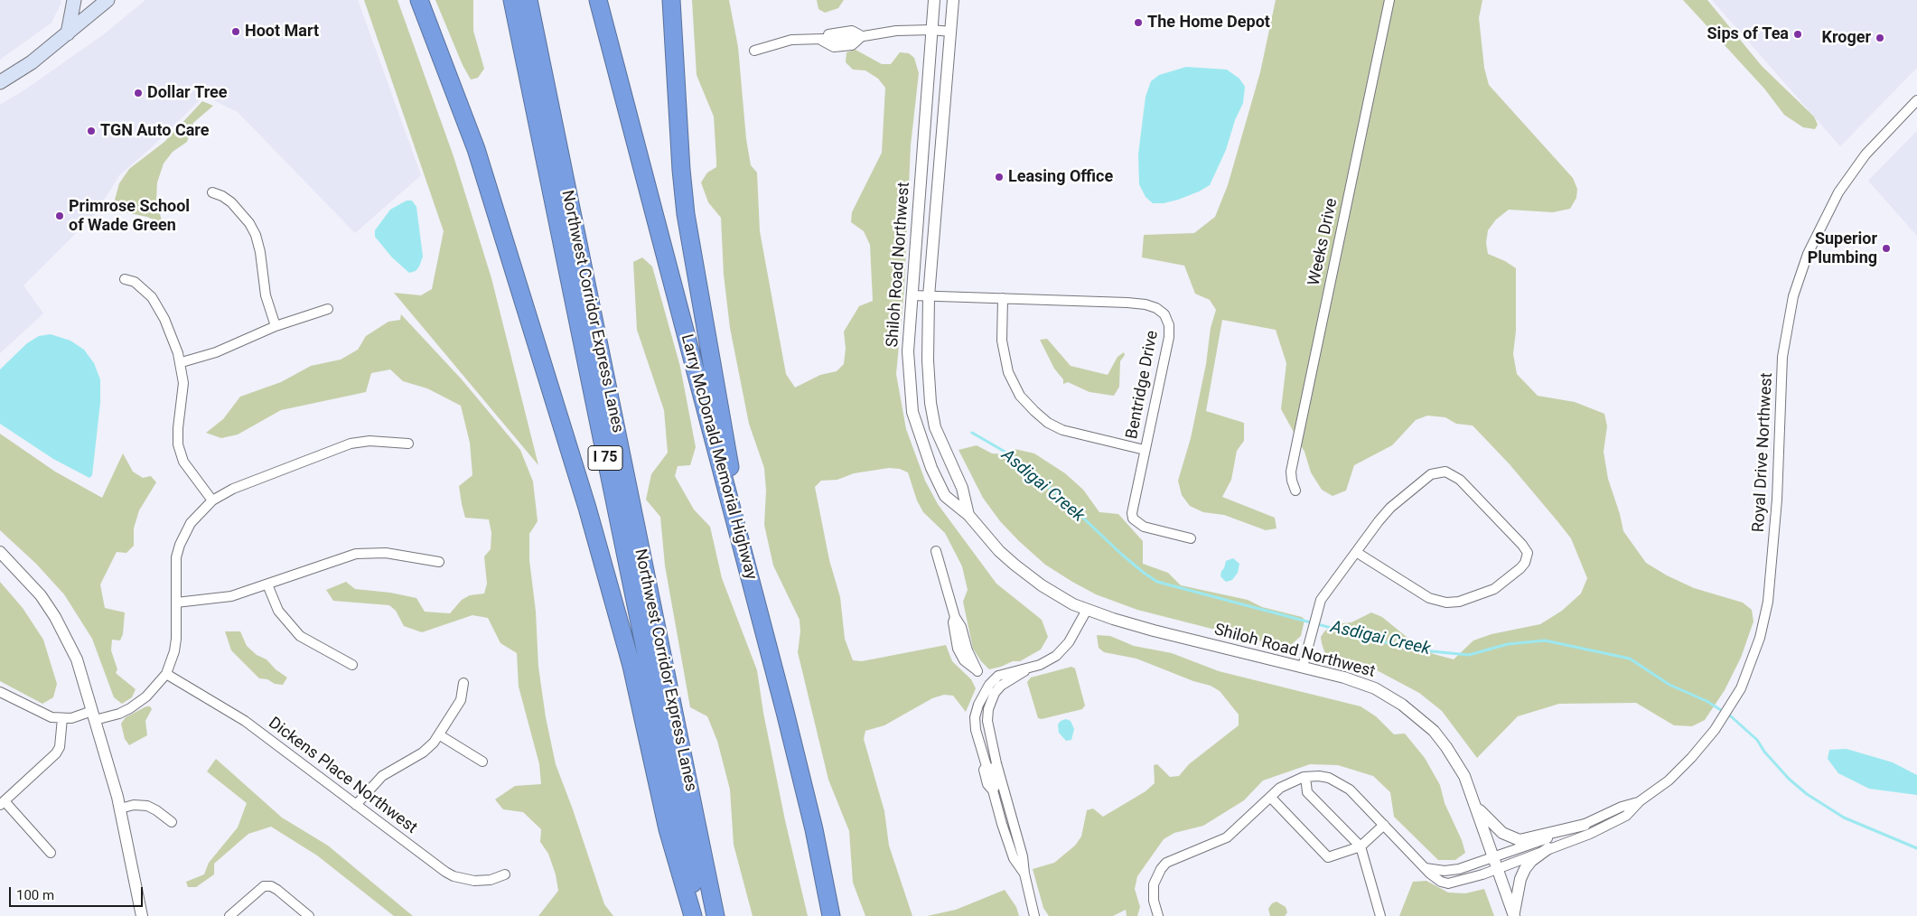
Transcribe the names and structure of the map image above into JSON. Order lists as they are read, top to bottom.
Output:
{
  "streets": {
    "highway": ["Northwest Corridor Express Lanes", "Larry McDonald Memorial Highway", "I 75"],
    "street": [
      "Weeks Drive",
      "Shiloh Road Northwest",
      "Bentridge Drive",
      "Royal Drive Northwest",
      "Dickens Place Northwest"
    ]
  },
  "crossings": [
    ["Shiloh Road Northwest", "Bentridge Drive"],
    ["Shiloh Road Northwest", "Royal Drive Northwest"]
  ],
  "water": ["Asdigai Creek"],
  "places": [
    "The Home Depot",
    "Hoot Mart",
    "Sips of Tea",
    "Kroger",
    "Dollar Tree",
    "TGN Auto Care",
    "Leasing Office",
    "Primrose School of Wade Green",
    "Superior Plumbing"
  ],
  "scale_bar": "100 m"
}
